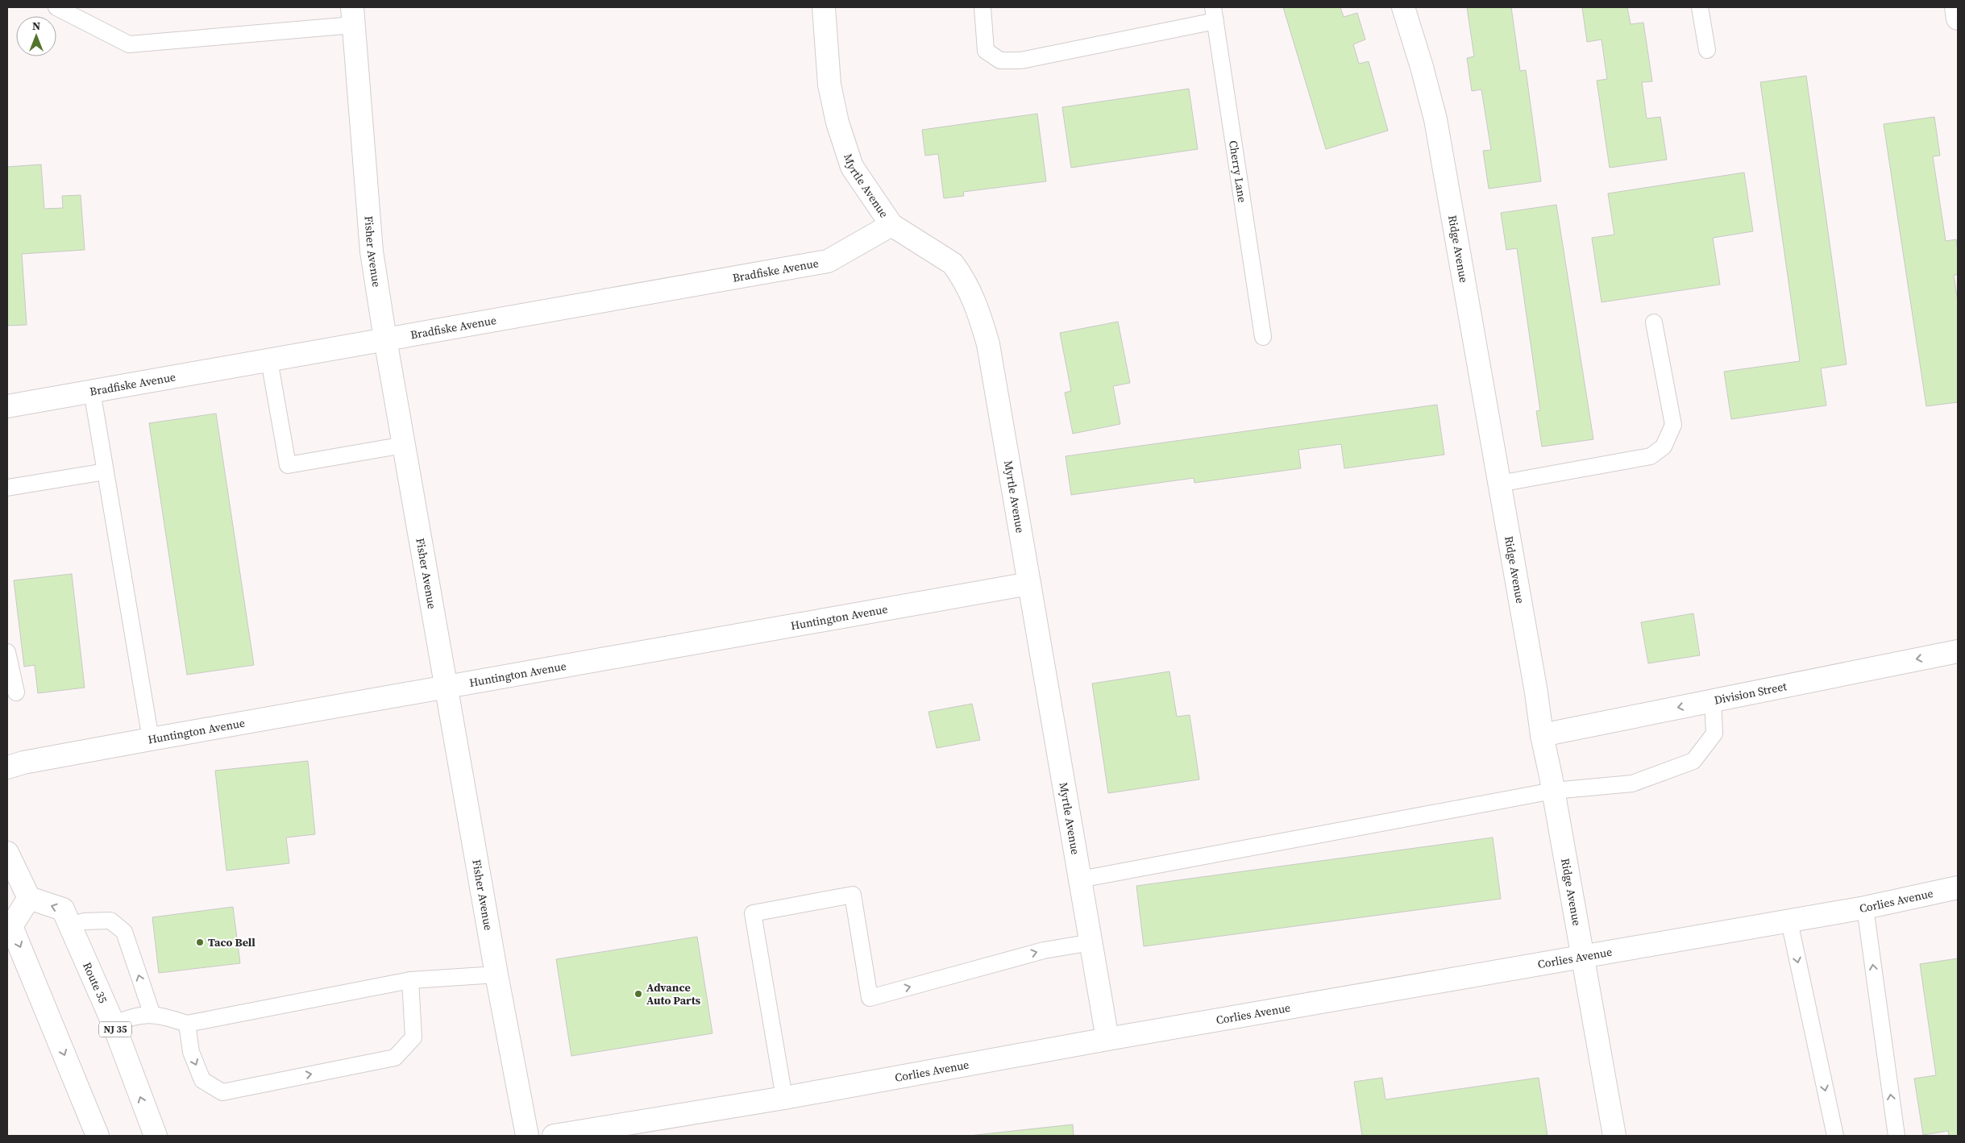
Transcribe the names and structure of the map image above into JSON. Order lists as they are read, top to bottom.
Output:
{
  "streets": {
    "street": [
      "Myrtle Avenue",
      "Ridge Avenue",
      "Fisher Avenue",
      "Bradfiske Avenue",
      "Huntington Avenue",
      "Division Street",
      "Corlies Avenue",
      "Route 35",
      "NJ 35"
    ],
    "lane": ["Cherry Lane"]
  },
  "crossings": [
    ["Myrtle Avenue", "Bradfiske Avenue"],
    ["Myrtle Avenue", "Huntington Avenue"],
    ["Myrtle Avenue", "Corlies Avenue"],
    ["Ridge Avenue", "Division Street"],
    ["Ridge Avenue", "Corlies Avenue"],
    ["Fisher Avenue", "Bradfiske Avenue"],
    ["Fisher Avenue", "Huntington Avenue"]
  ],
  "one_way": ["Division Street"],
  "places": ["Taco Bell", "Advance Auto Parts"],
  "north": "top"
}
